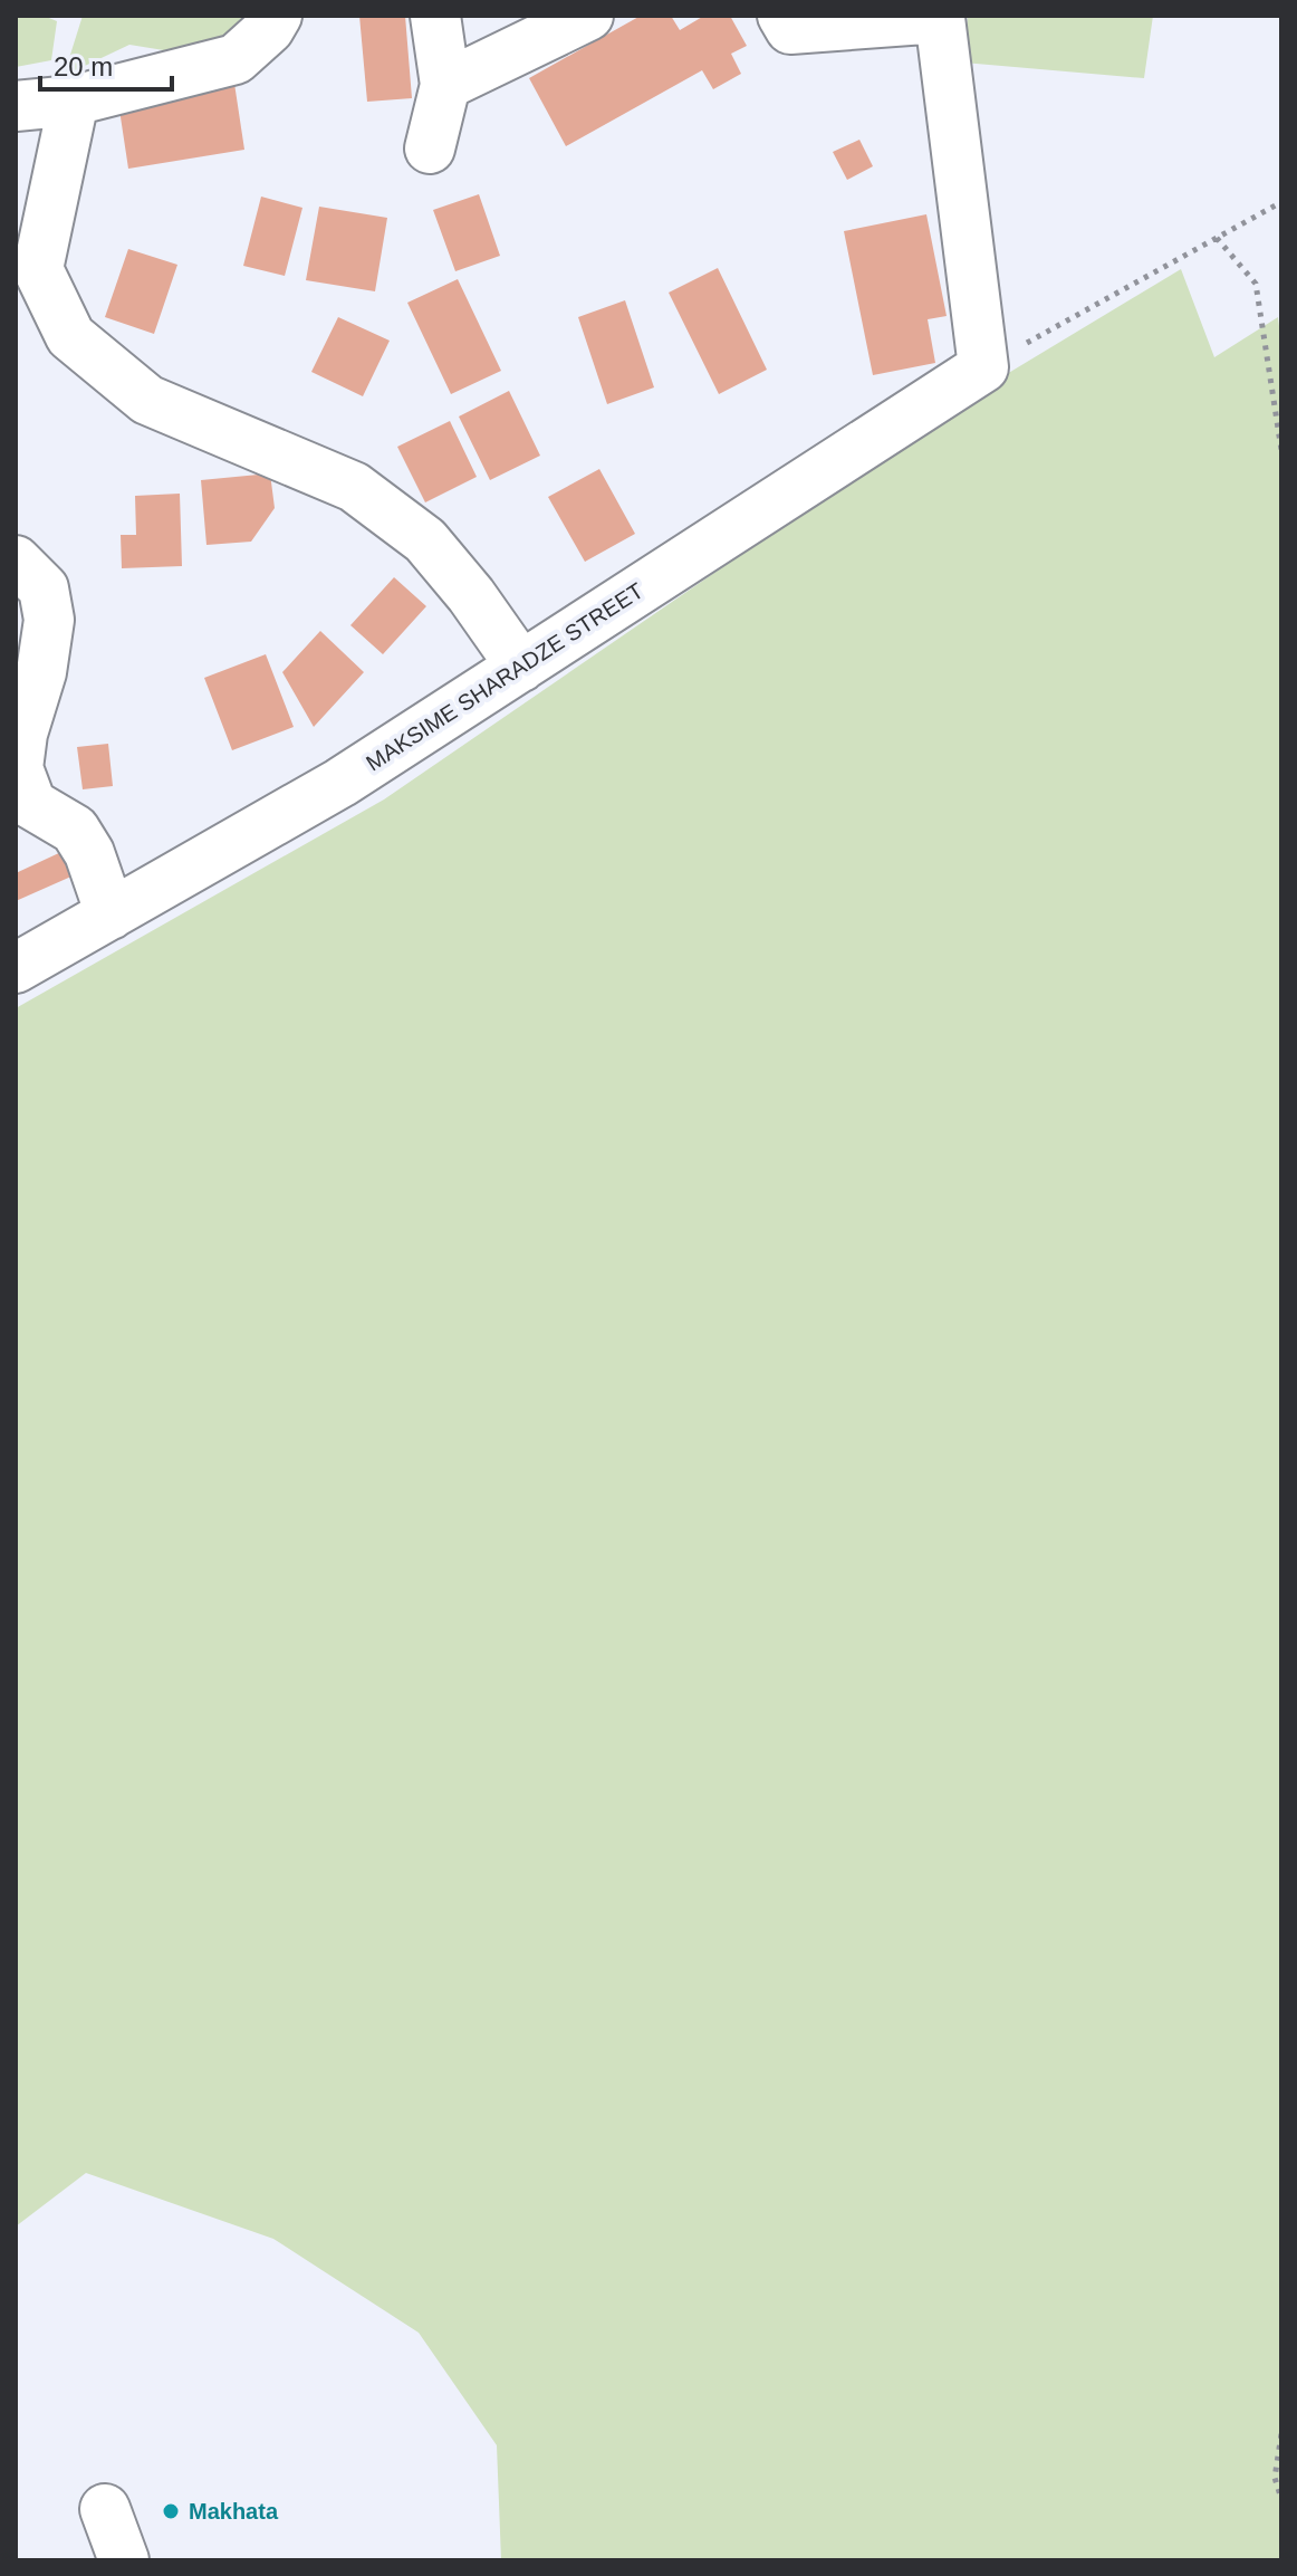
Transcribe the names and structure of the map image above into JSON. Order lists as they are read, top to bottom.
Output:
{
  "streets": {
    "street": ["MAKSIME SHARADZE STREET"]
  },
  "places": ["Makhata"],
  "scale_bar": "20 m"
}
